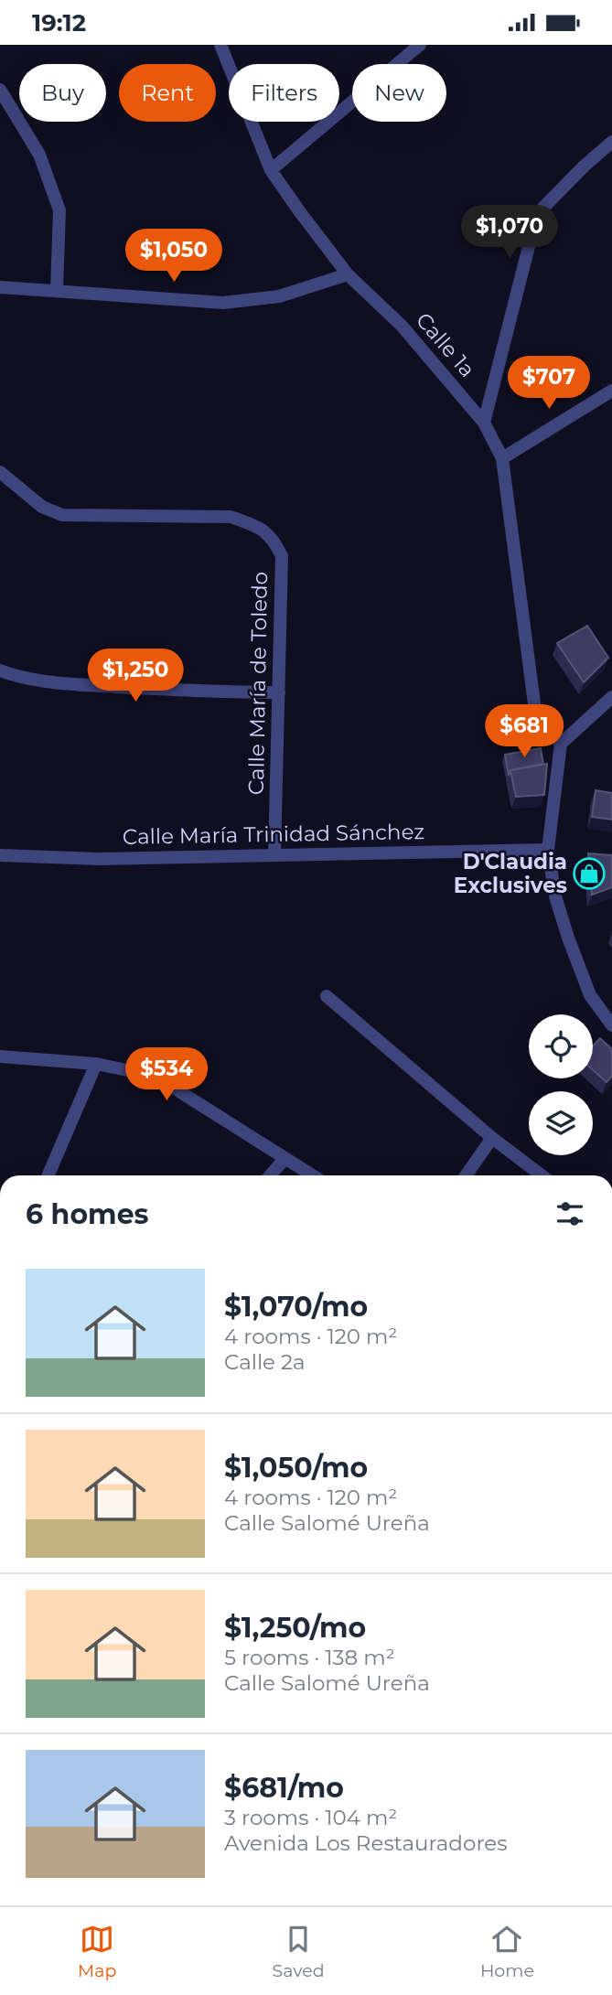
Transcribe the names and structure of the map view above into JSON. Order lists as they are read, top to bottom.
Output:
{
  "streets": {
    "street": ["Calle 1a", "Calle María de Toledo", "Calle María Trinidad Sánchez"]
  },
  "crossings": [
    ["Calle María de Toledo", "Calle María Trinidad Sánchez"]
  ],
  "places": {
    "shop": ["D'Claudia Exclusives"]
  },
  "page": {
    "status": "19:12",
    "chip": [
      "Buy",
      "Rent",
      "Filters",
      "New"
    ],
    "price": [
      "$1,070",
      "$1,050",
      "$707",
      "$1,250",
      "$681",
      "$534"
    ],
    "heading": "6 homes",
    "list": [
      {
        "name": "$1,070/mo",
        "note": "4 rooms · 120 m² · Calle 2a"
      },
      {
        "name": "$1,050/mo",
        "note": "4 rooms · 120 m² · Calle Salomé Ureña"
      },
      {
        "name": "$1,250/mo",
        "note": "5 rooms · 138 m² · Calle Salomé Ureña"
      },
      {
        "name": "$681/mo",
        "note": "3 rooms · 104 m² · Avenida Los Restauradores"
      }
    ],
    "tabs": ["Map", "Saved", "Home"]
  }
}
